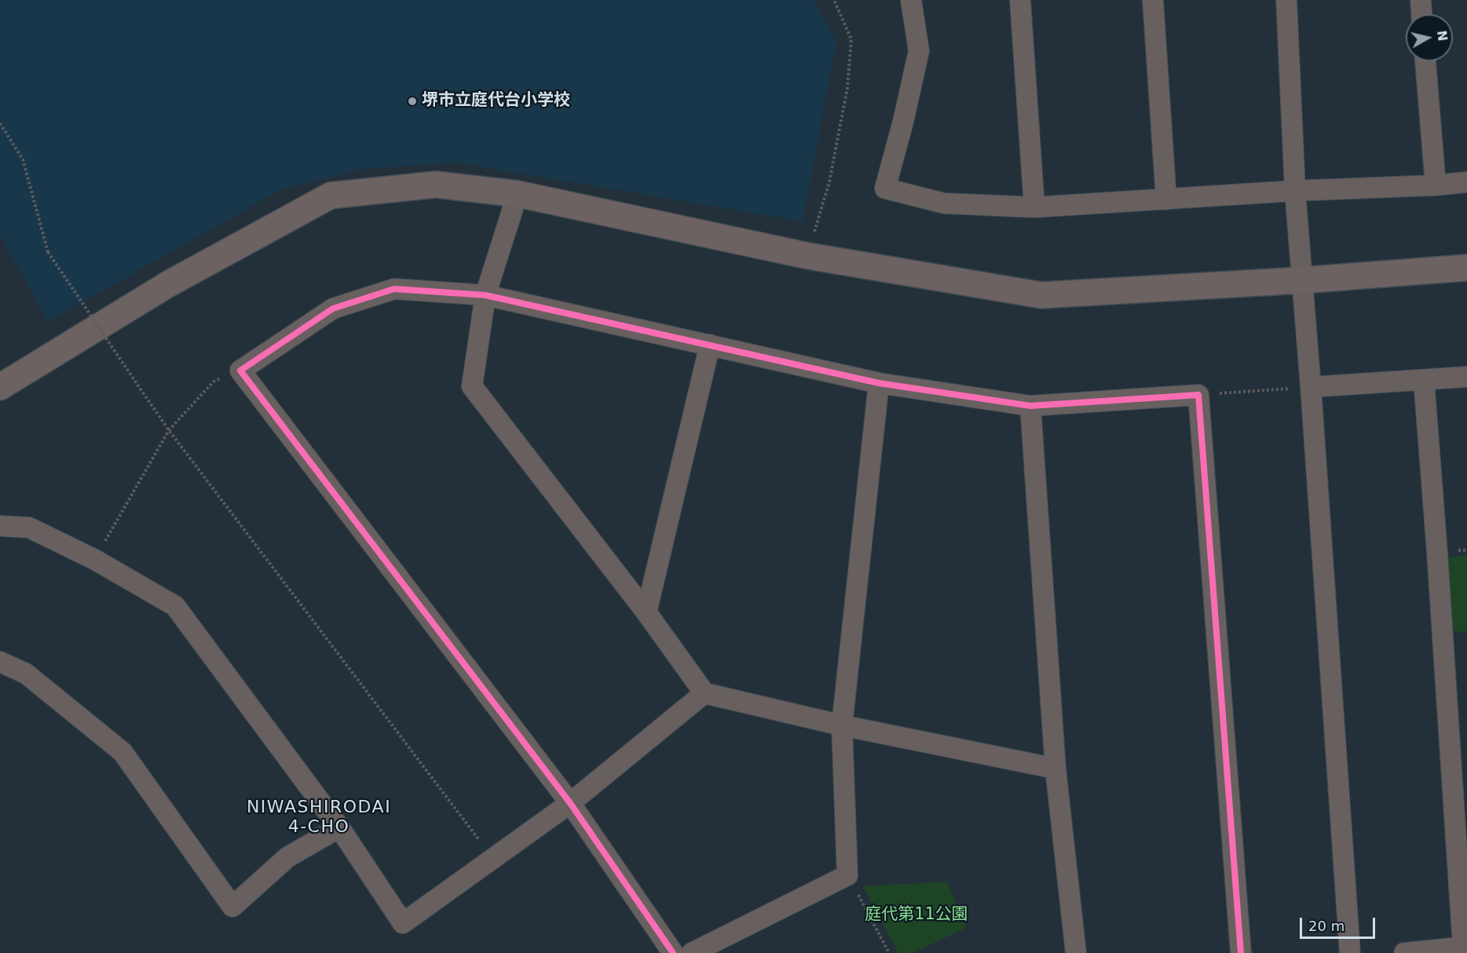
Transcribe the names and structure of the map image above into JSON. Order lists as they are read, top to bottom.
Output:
{
  "districts": ["NIWASHIRODAI 4-CHO"],
  "parks": ["庭代第11公園"],
  "places": ["堺市立庭代台小学校"],
  "scale_bar": "20 m",
  "north": "right"
}
